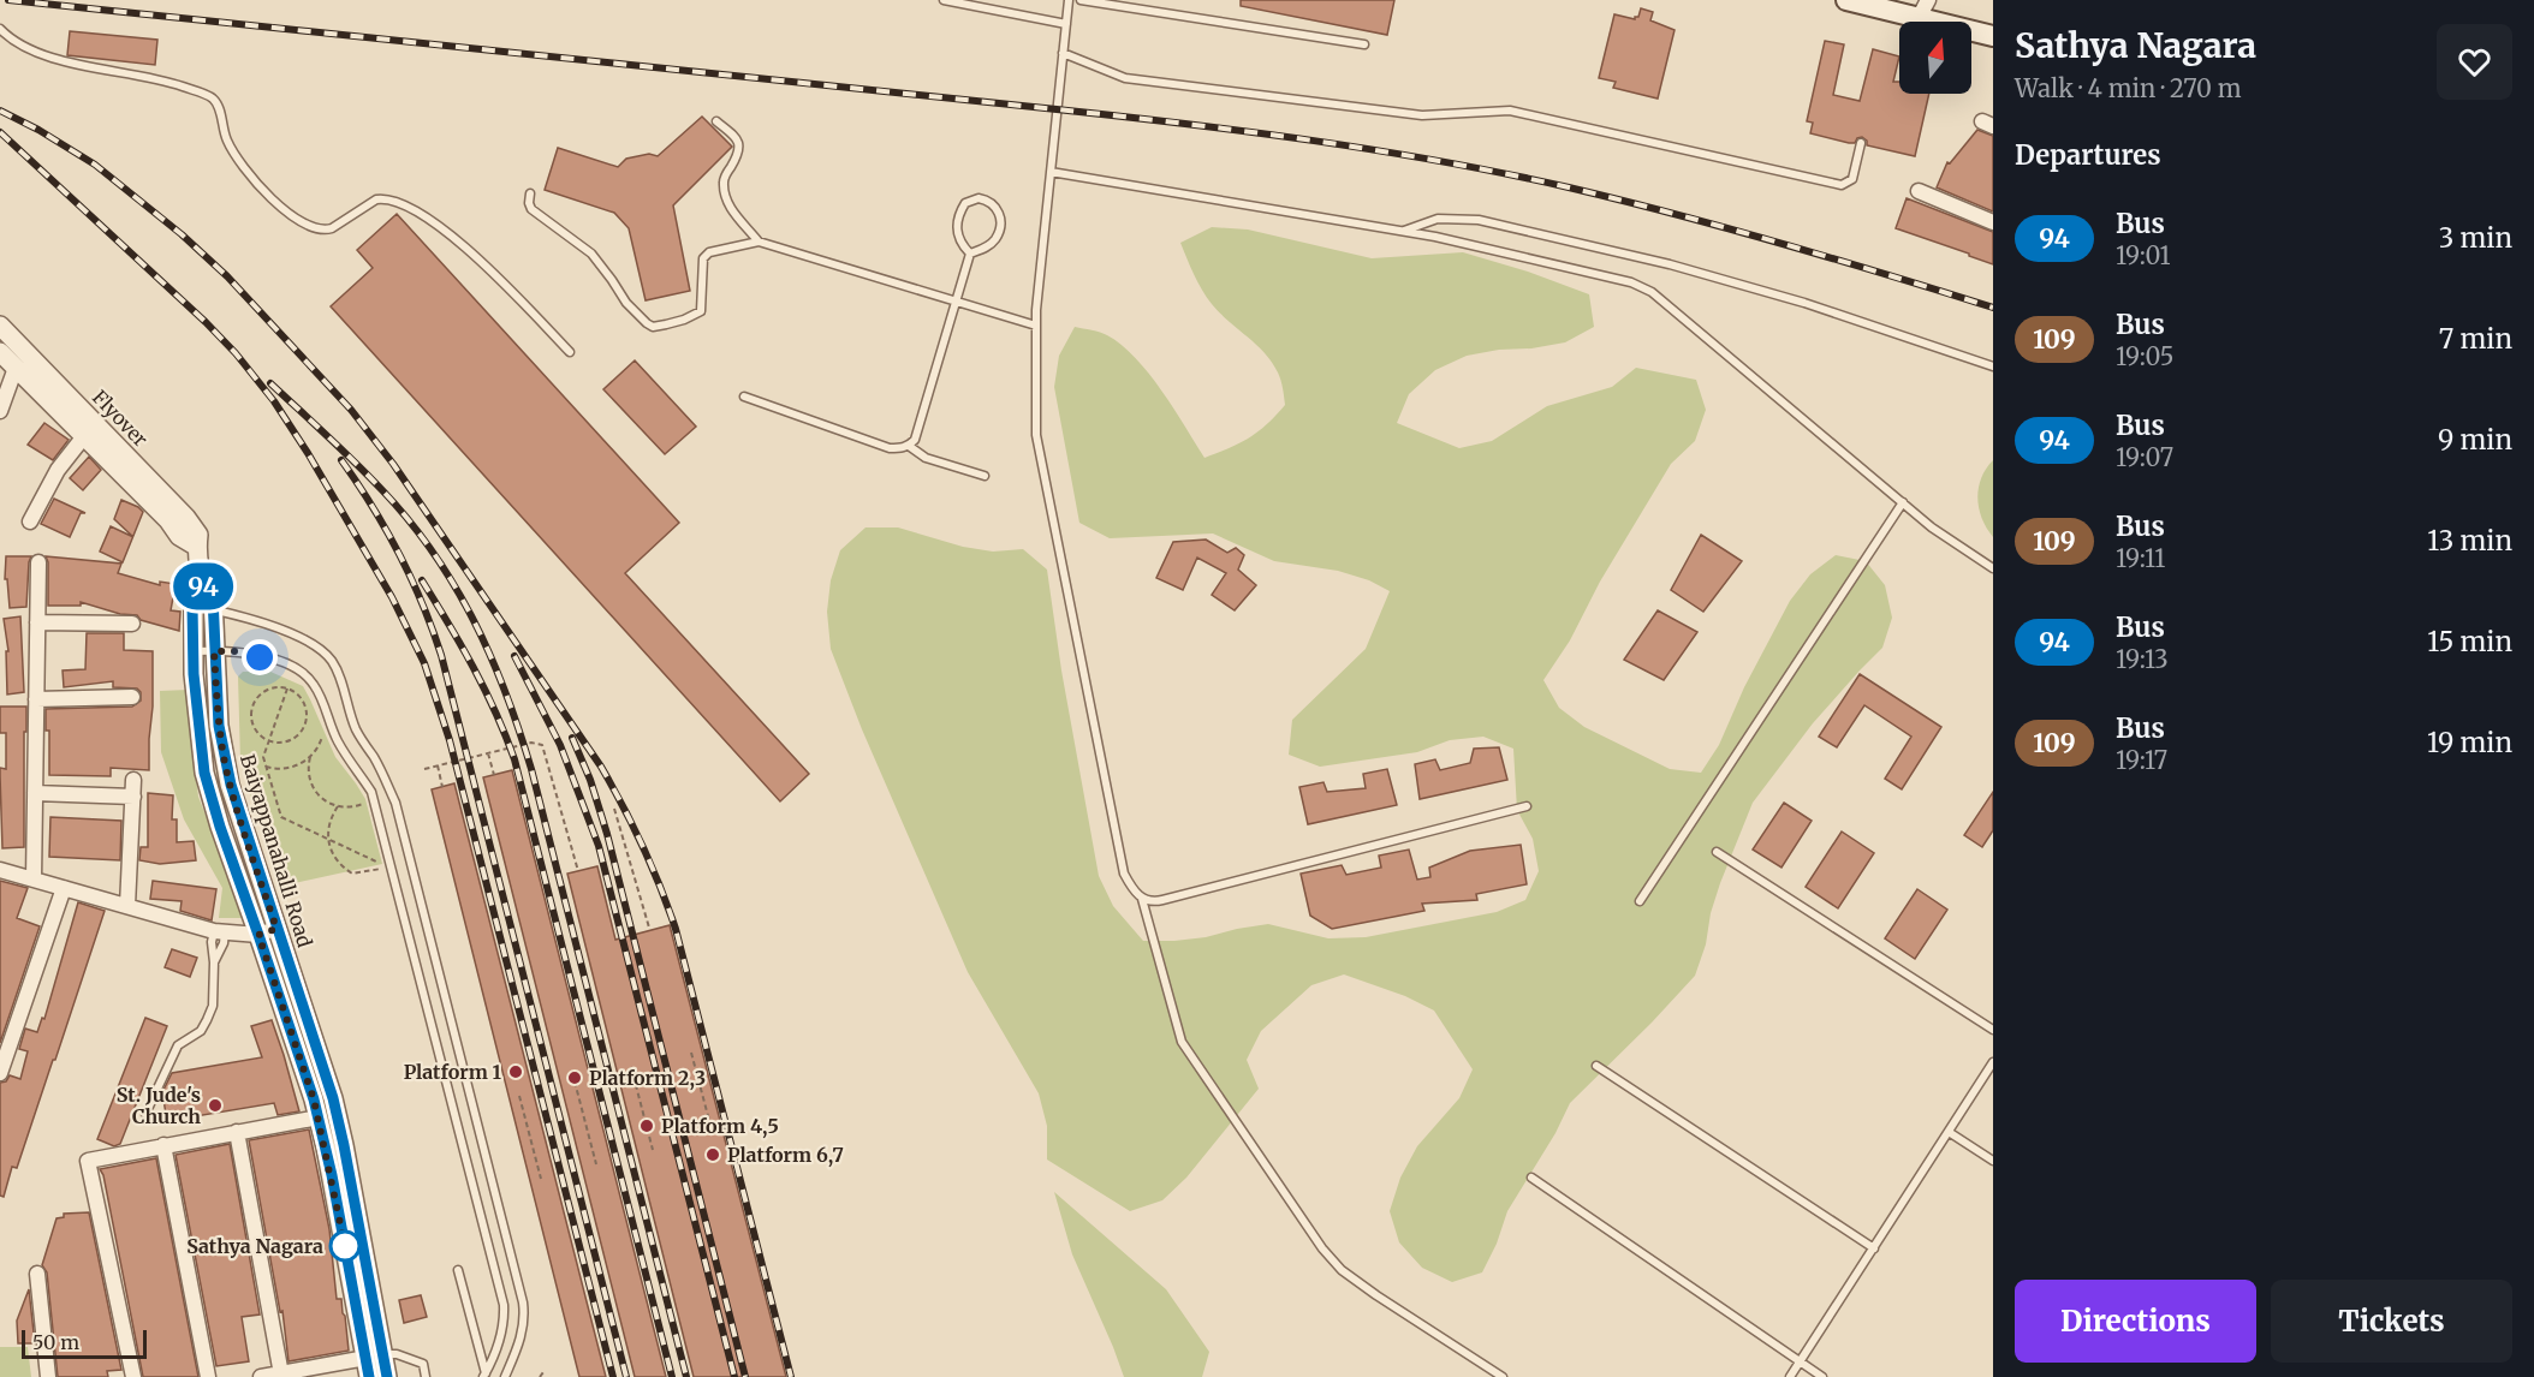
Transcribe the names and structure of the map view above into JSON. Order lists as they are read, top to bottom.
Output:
{
  "streets": {
    "street": ["Flyover", "Baiyappanahalli Road"]
  },
  "crossings": [
    ["Flyover", "Baiyappanahalli Road"]
  ],
  "places": [
    "Platform 1",
    "Platform 2,3",
    "St. Jude's Church",
    "Platform 4,5",
    "Platform 6,7",
    "Sathya Nagara"
  ],
  "lines": ["bus line 94"],
  "scale_bar": "50 m",
  "north": "top",
  "page": {
    "on_map": "94",
    "heading": [
      ["Sathya Nagara", "Walk · 4 min · 270 m"],
      "Departures"
    ],
    "list": [
      {
        "mark": "94",
        "name": "Bus",
        "note": "19:01",
        "value": "3 min"
      },
      {
        "mark": "109",
        "name": "Bus",
        "note": "19:05",
        "value": "7 min"
      },
      {
        "mark": "94",
        "name": "Bus",
        "note": "19:07",
        "value": "9 min"
      },
      {
        "mark": "109",
        "name": "Bus",
        "note": "19:11",
        "value": "13 min"
      },
      {
        "mark": "94",
        "name": "Bus",
        "note": "19:13",
        "value": "15 min"
      },
      {
        "mark": "109",
        "name": "Bus",
        "note": "19:17",
        "value": "19 min"
      }
    ],
    "buttons": ["Directions", "Tickets"],
    "scale": "50 m"
  }
}
